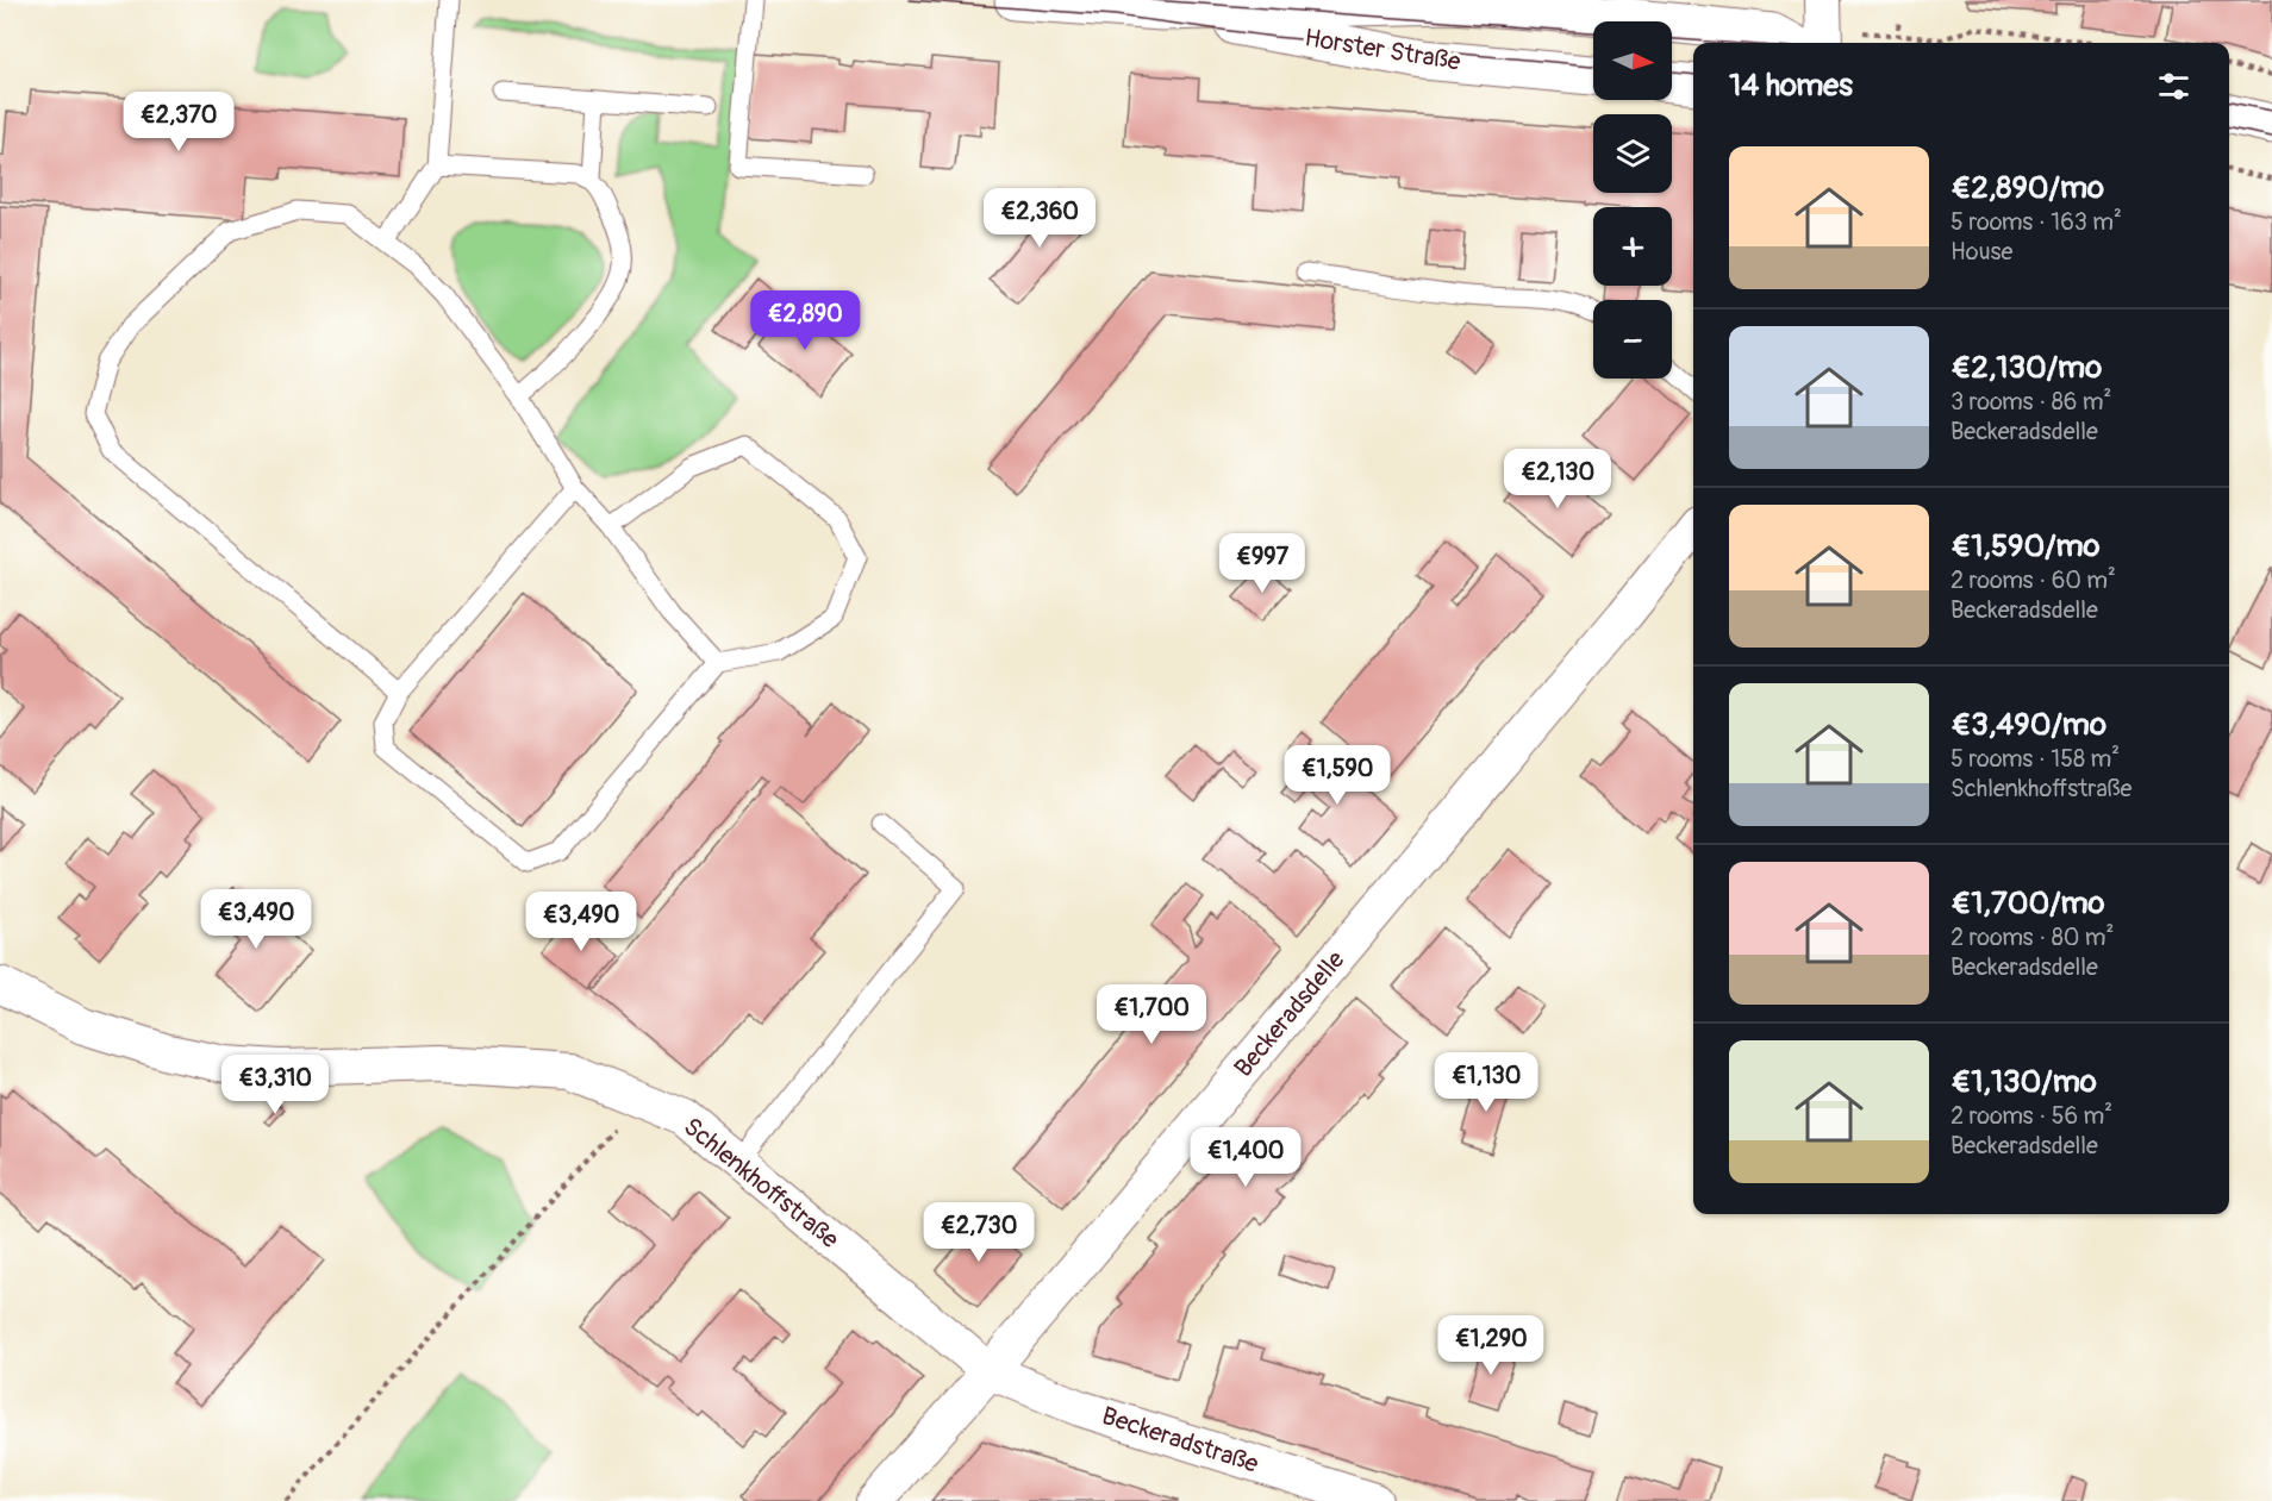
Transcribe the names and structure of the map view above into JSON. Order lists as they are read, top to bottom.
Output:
{
  "streets": {
    "main road": ["Horster Straße"],
    "street": ["Beckeradsdelle", "Schlenkhoffstraße", "Beckeradstraße"]
  },
  "crossings": [
    ["Beckeradsdelle", "Schlenkhoffstraße"],
    ["Beckeradsdelle", "Beckeradstraße"],
    ["Schlenkhoffstraße", "Beckeradstraße"]
  ],
  "north": "right",
  "page": {
    "map_buttons": ["+", "−"],
    "heading": "14 homes",
    "price": [
      "€2,370",
      "€2,360",
      "€2,890",
      "€2,130",
      "€997",
      "€1,590",
      "€3,490",
      "€3,490",
      "€1,700",
      "€1,130",
      "€3,310",
      "€1,400",
      "€2,730",
      "€1,290"
    ],
    "list": [
      {
        "name": "€2,890/mo",
        "note": "5 rooms · 163 m² · House"
      },
      {
        "name": "€2,130/mo",
        "note": "3 rooms · 86 m² · Beckeradsdelle"
      },
      {
        "name": "€1,590/mo",
        "note": "2 rooms · 60 m² · Beckeradsdelle"
      },
      {
        "name": "€3,490/mo",
        "note": "5 rooms · 158 m² · Schlenkhoffstraße"
      },
      {
        "name": "€1,700/mo",
        "note": "2 rooms · 80 m² · Beckeradsdelle"
      },
      {
        "name": "€1,130/mo",
        "note": "2 rooms · 56 m² · Beckeradsdelle"
      }
    ]
  }
}
